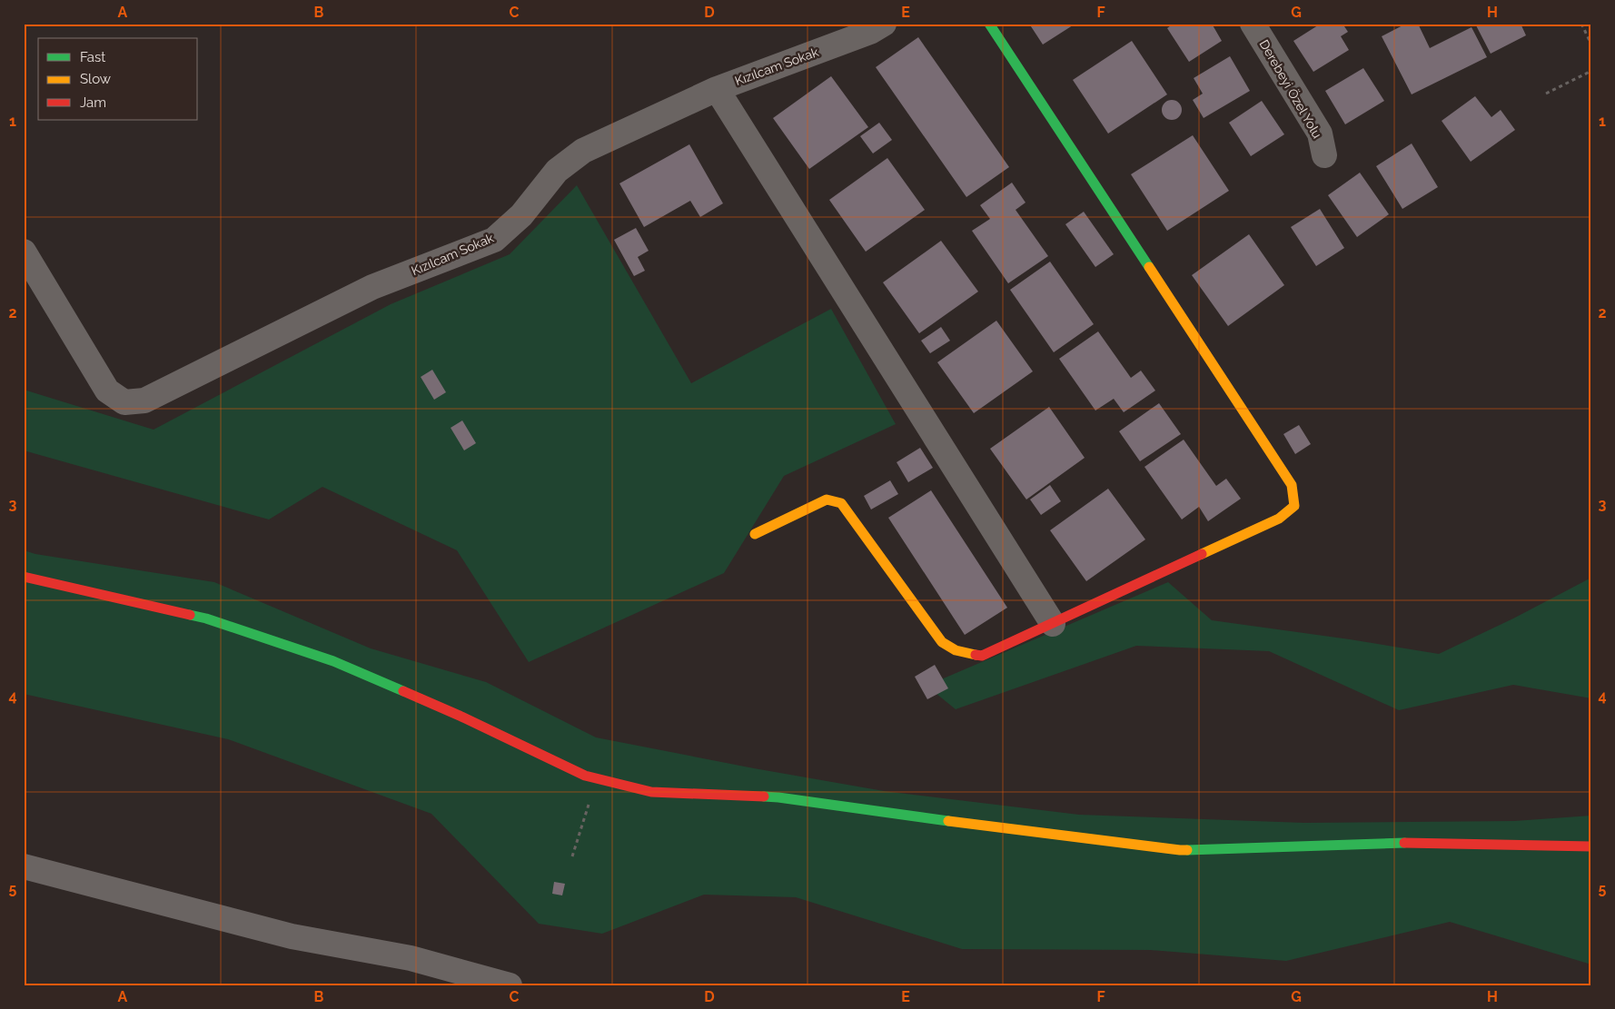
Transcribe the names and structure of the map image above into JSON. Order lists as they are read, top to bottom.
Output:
{
  "streets": {
    "street": ["Kızılcam Sokak", "Derebeyi Özel Yolu"]
  },
  "legend": ["Fast", "Slow", "Jam"],
  "grid": {
    "columns": [
      "A",
      "B",
      "C",
      "D",
      "E",
      "F",
      "G",
      "H"
    ],
    "rows": [
      "1",
      "2",
      "3",
      "4",
      "5"
    ]
  }
}
